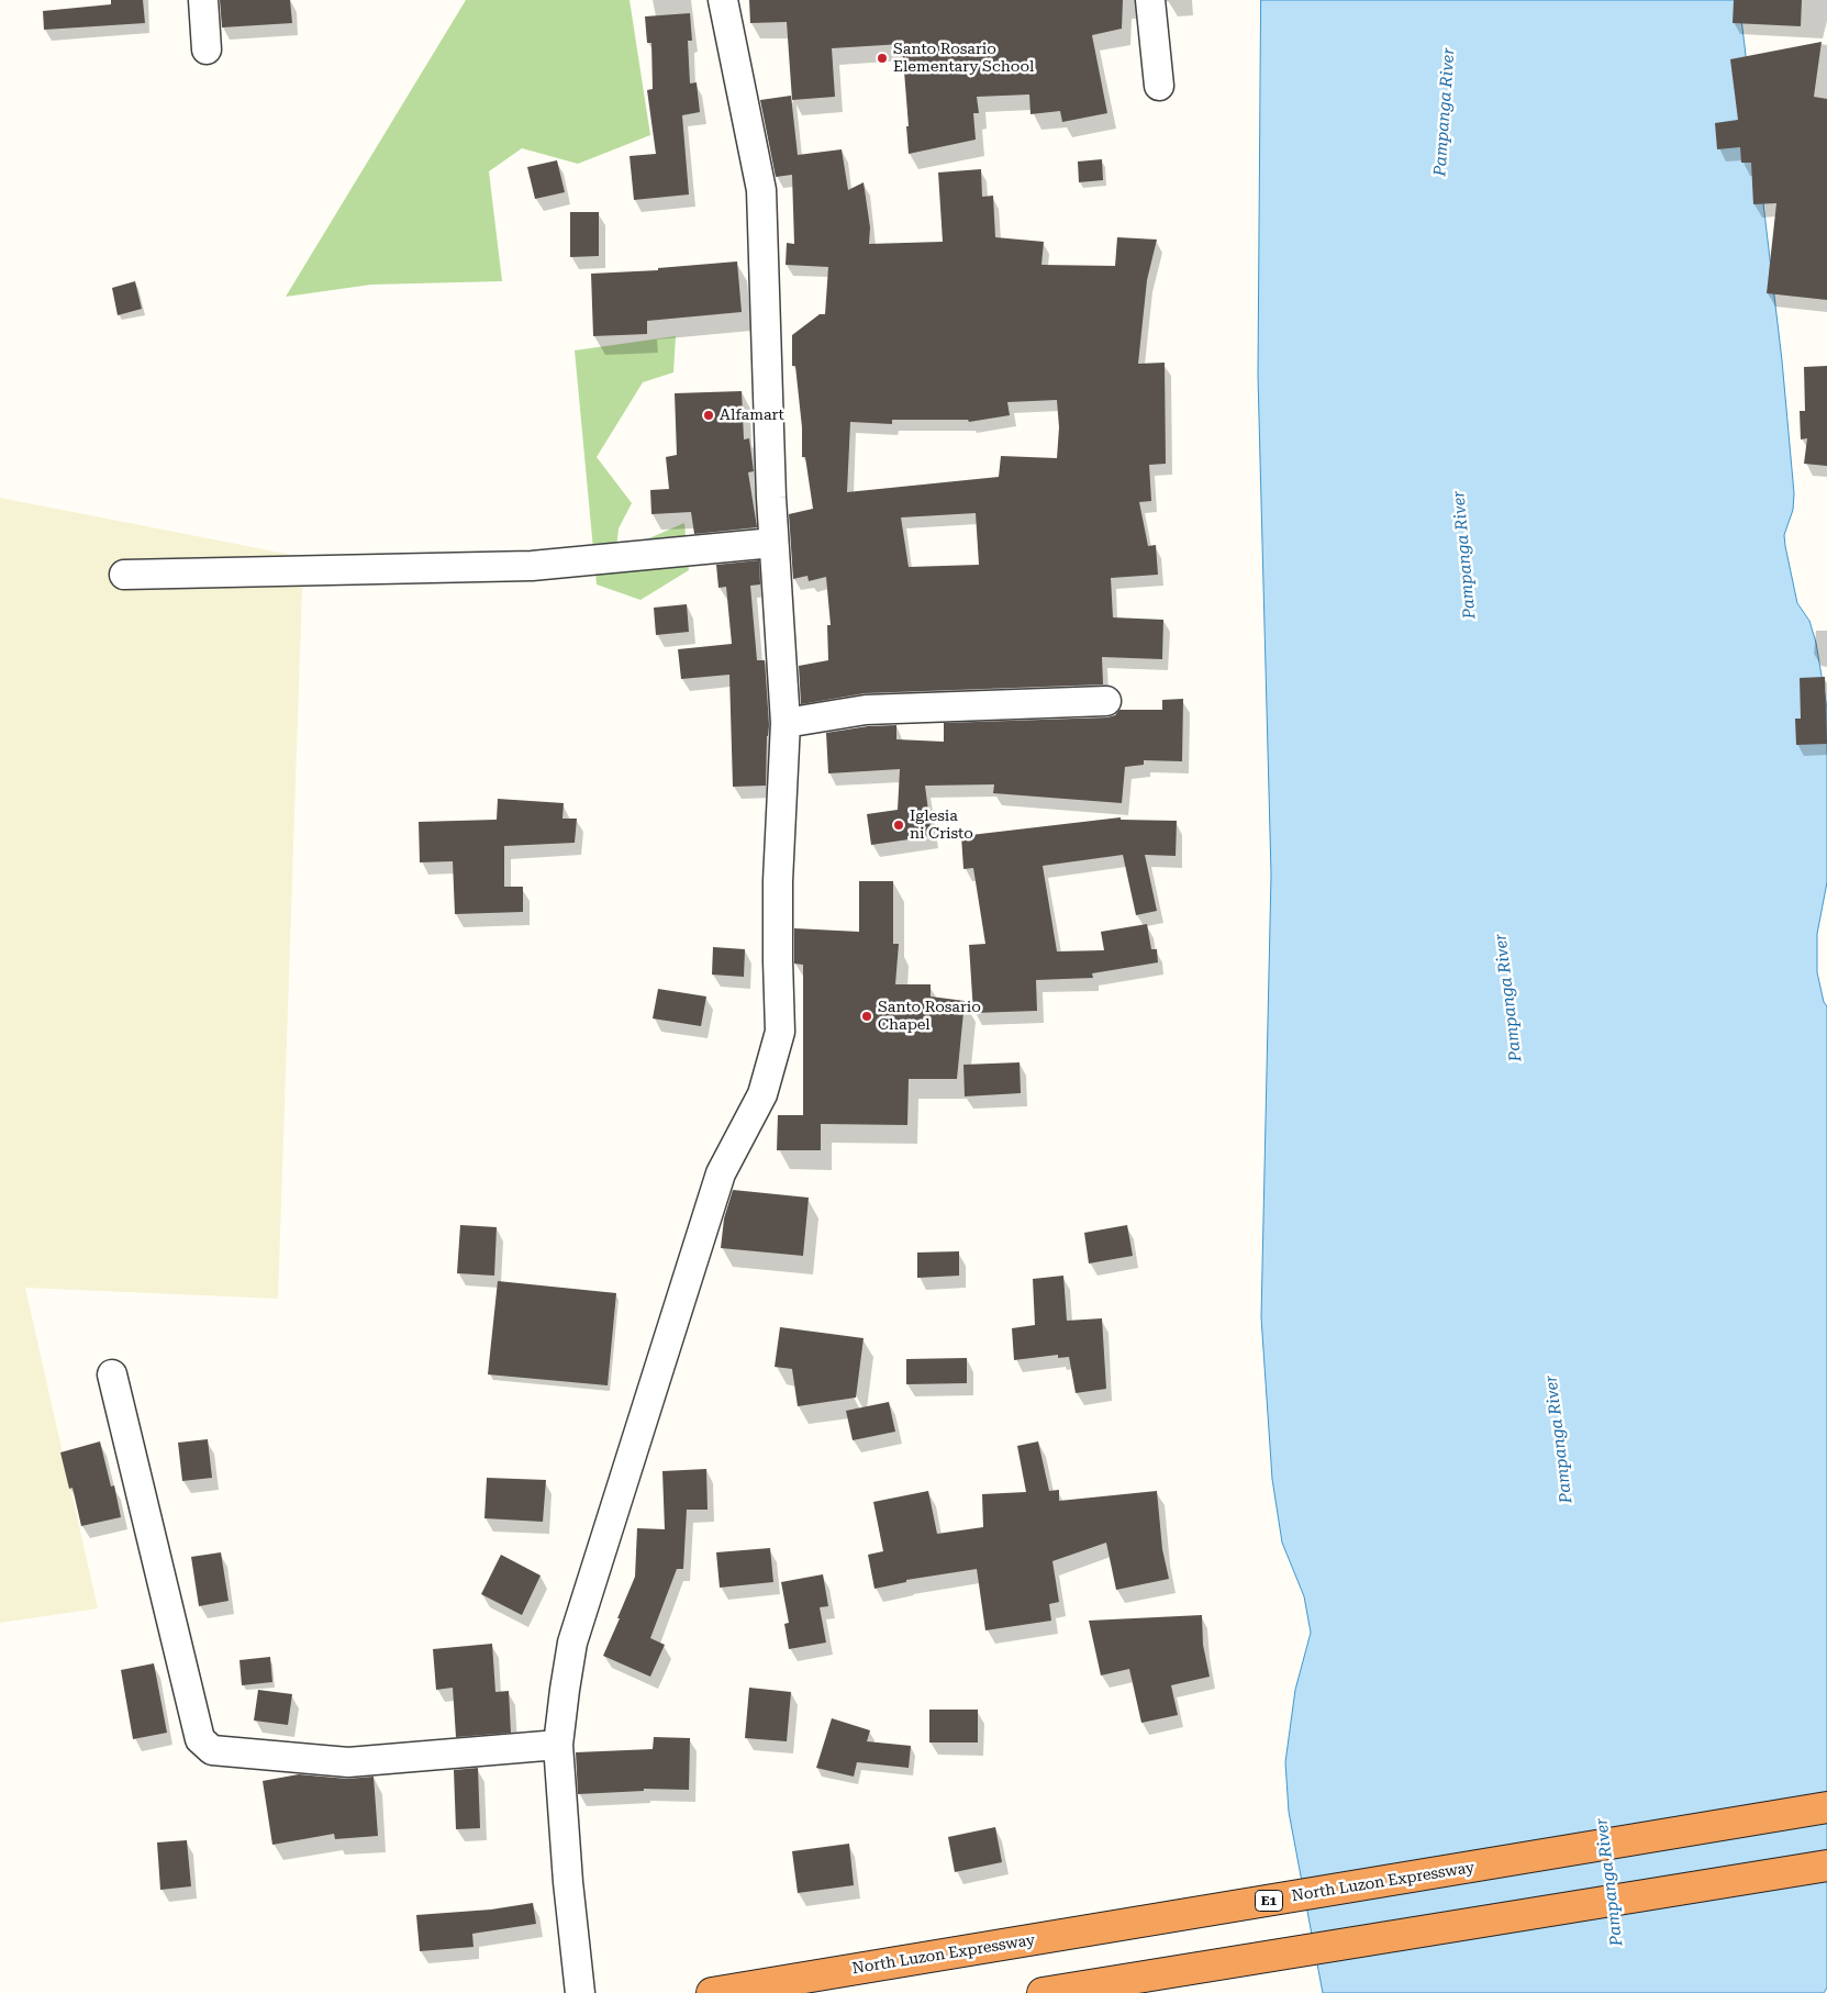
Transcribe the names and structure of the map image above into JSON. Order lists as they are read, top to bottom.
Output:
{
  "streets": {
    "highway": ["North Luzon Expressway", "E1"]
  },
  "water": ["Pampanga River"],
  "places": [
    "Santo Rosario Elementary School",
    "Alfamart",
    "Iglesia ni Cristo",
    "Santo Rosario Chapel"
  ]
}
